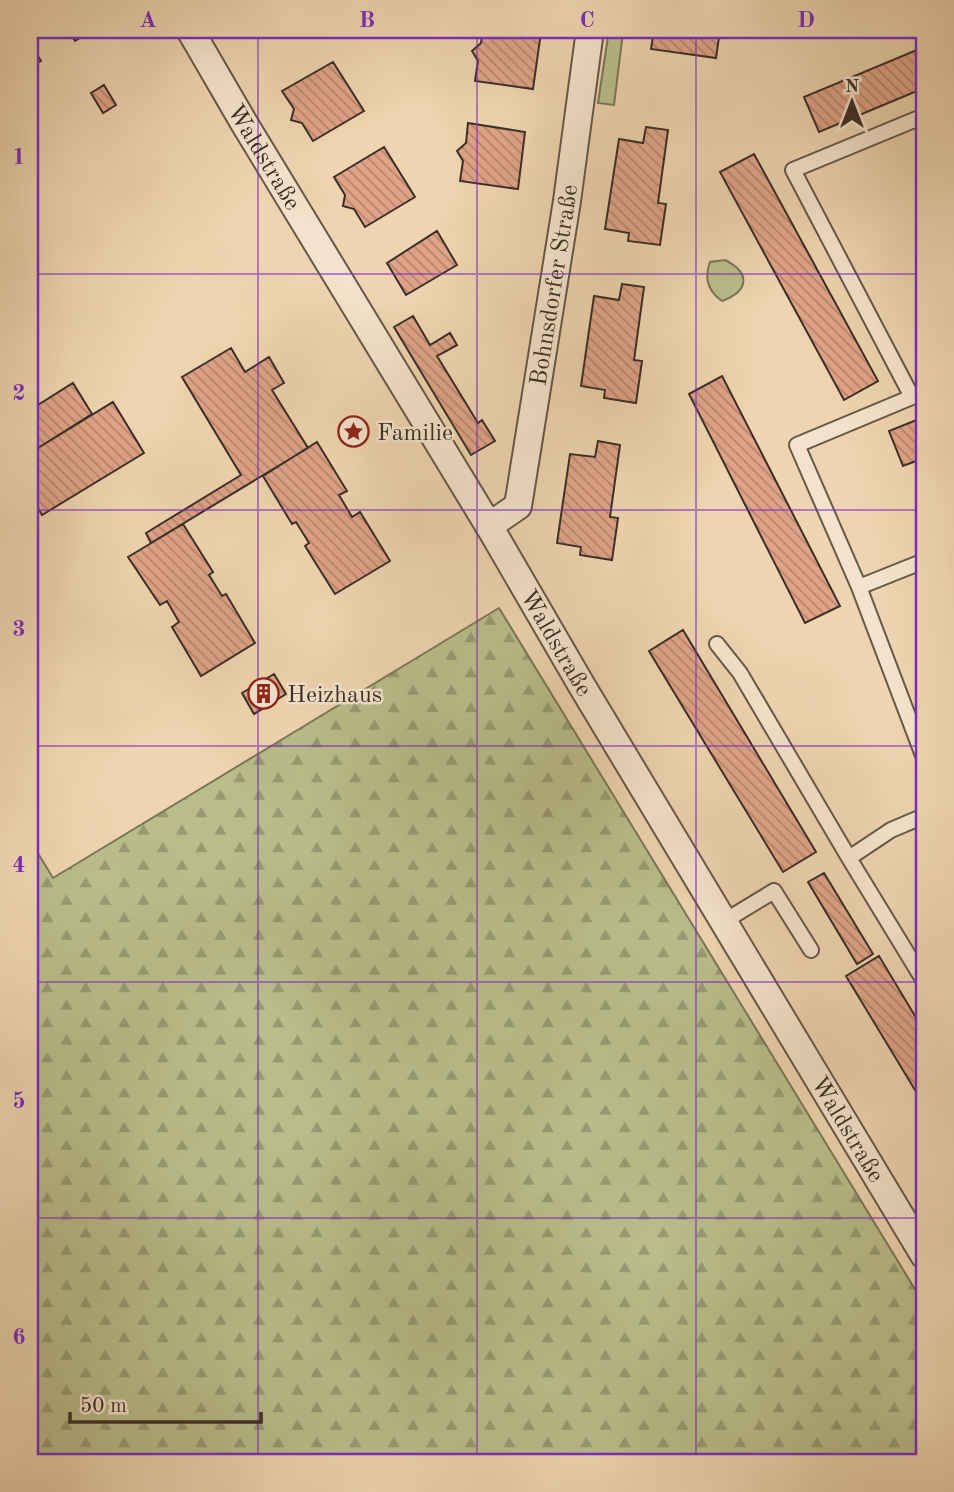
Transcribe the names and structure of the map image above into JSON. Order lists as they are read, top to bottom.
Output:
{
  "streets": {
    "street": ["Waldstraße", "Bohnsdorfer Straße"]
  },
  "crossings": [
    ["Waldstraße", "Bohnsdorfer Straße"]
  ],
  "places": {
    "place": ["Familie"],
    "building": ["Heizhaus"]
  },
  "scale_bar": "50 m",
  "north": "top",
  "grid": {
    "columns": [
      "A",
      "B",
      "C",
      "D"
    ],
    "rows": [
      "1",
      "2",
      "3",
      "4",
      "5",
      "6"
    ]
  }
}
